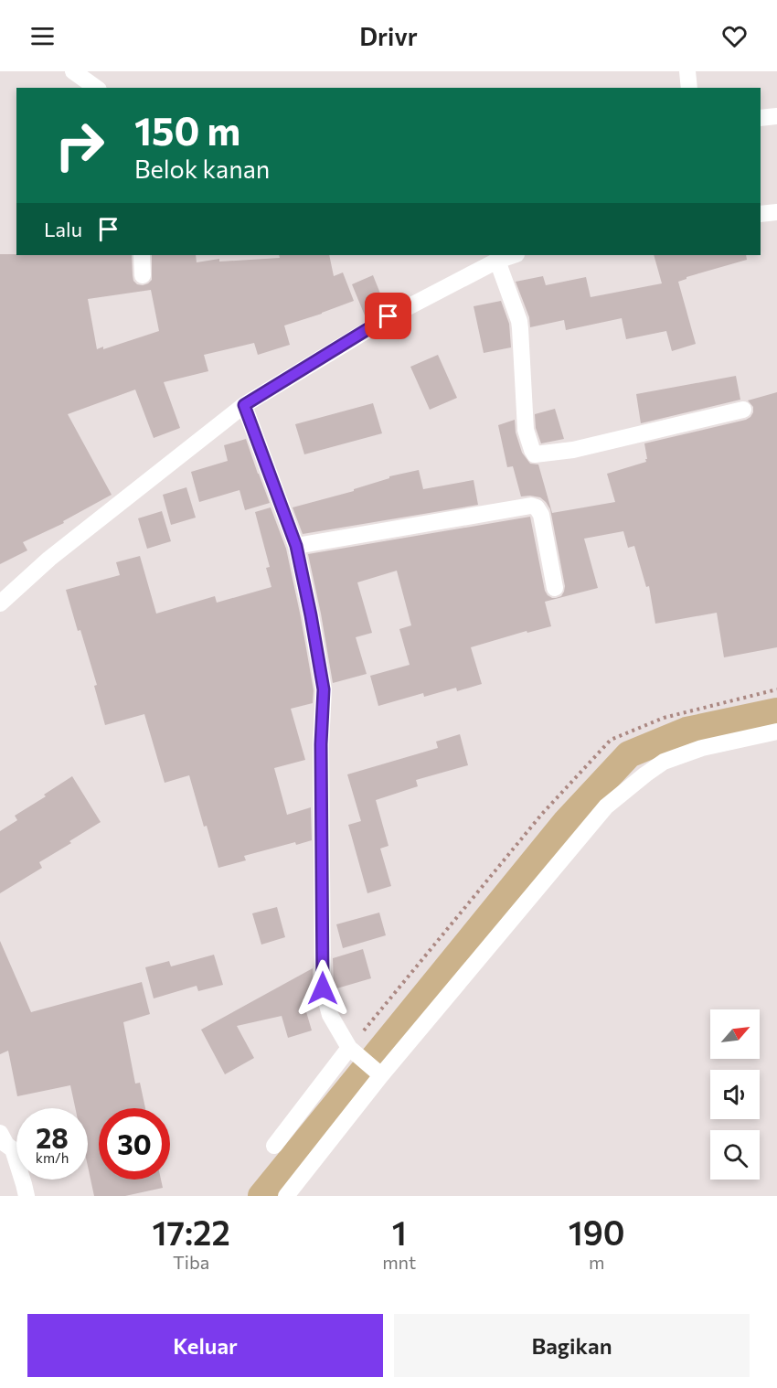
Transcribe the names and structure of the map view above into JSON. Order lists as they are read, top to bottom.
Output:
{
  "north": "top right",
  "page": {
    "header": "Drivr",
    "turn": ["150 m", "Belok kanan"],
    "then": "Lalu",
    "speed": "28 km/h",
    "limit": "30",
    "eta": [
      "17:22",
      "Tiba",
      "1",
      "mnt",
      "190",
      "m"
    ],
    "buttons": ["Keluar", "Bagikan"]
  }
}
